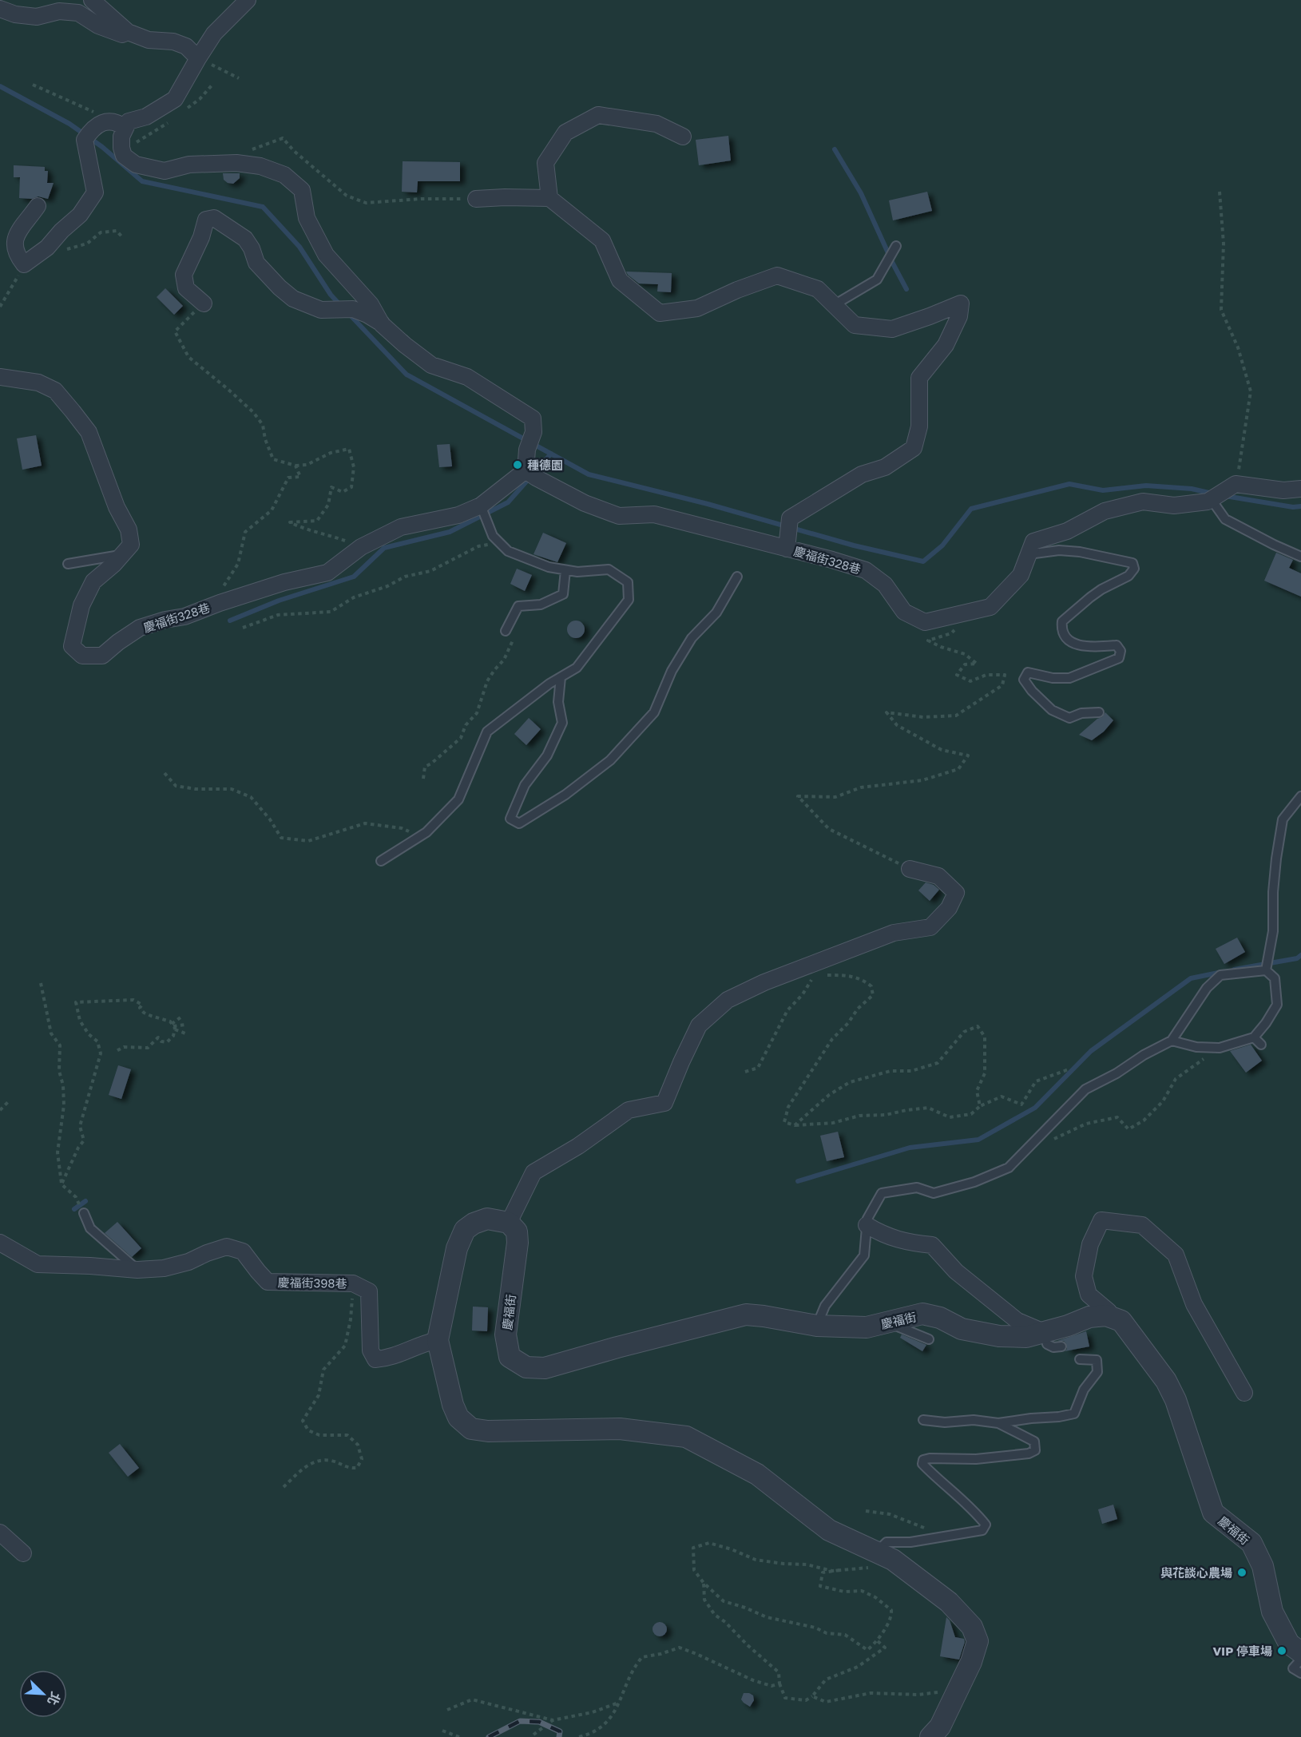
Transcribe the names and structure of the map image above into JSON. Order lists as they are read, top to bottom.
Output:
{
  "streets": {
    "street": ["慶福街328巷", "慶福街398巷", "慶福街"]
  },
  "places": ["種德園", "與花談心農場", "VIP 停車場"],
  "north": "bottom right"
}
